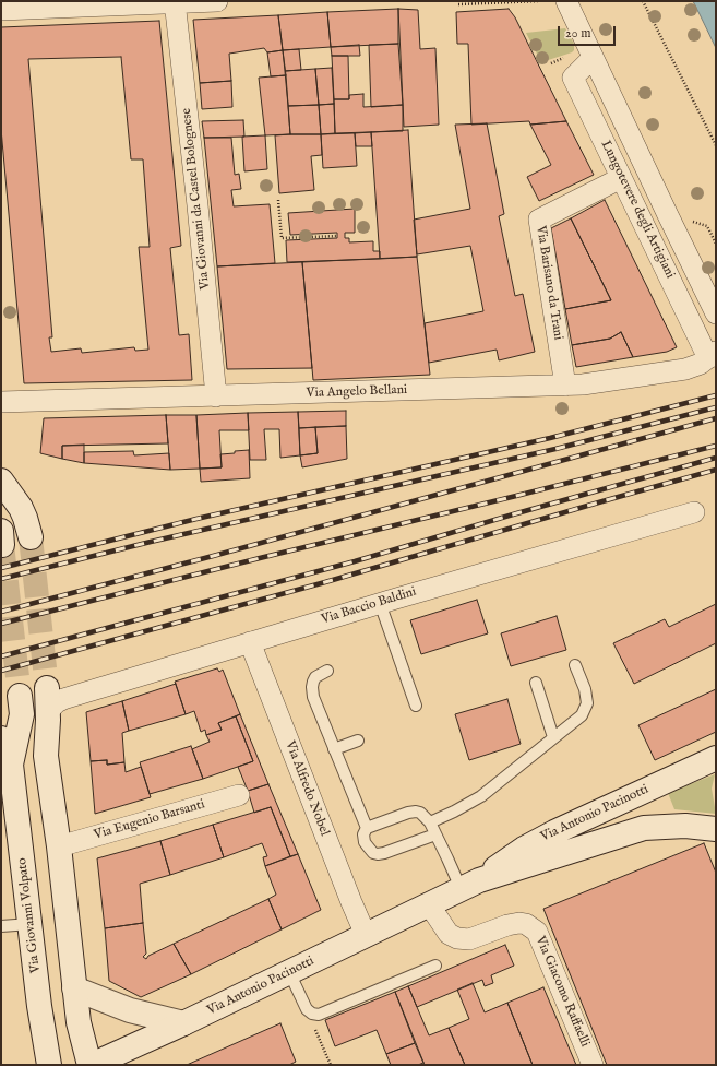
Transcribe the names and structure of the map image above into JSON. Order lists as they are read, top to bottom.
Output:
{
  "streets": {
    "main road": ["Via Antonio Pacinotti", "Via Giovanni Volpato"],
    "street": [
      "Via Giovanni da Castel Bolognese",
      "Lungotevere degli Artigiani",
      "Via Barisano da Trani",
      "Via Angelo Bellani",
      "Via Baccio Baldini",
      "Via Alfredo Nobel",
      "Via Eugenio Barsanti",
      "Via Giacomo Raffaelli"
    ]
  },
  "crossings": [
    ["Via Giovanni da Castel Bolognese", "Via Angelo Bellani"],
    ["Lungotevere degli Artigiani", "Via Barisano da Trani"],
    ["Lungotevere degli Artigiani", "Via Angelo Bellani"],
    ["Via Barisano da Trani", "Via Angelo Bellani"],
    ["Via Baccio Baldini", "Via Alfredo Nobel"],
    ["Via Baccio Baldini", "Via Giovanni Volpato"],
    ["Via Alfredo Nobel", "Via Antonio Pacinotti"],
    ["Via Antonio Pacinotti", "Via Giovanni Volpato"],
    ["Via Antonio Pacinotti", "Via Giacomo Raffaelli"],
    ["Via Eugenio Barsanti", "Via Giovanni Volpato"]
  ],
  "scale_bar": "20 m"
}
